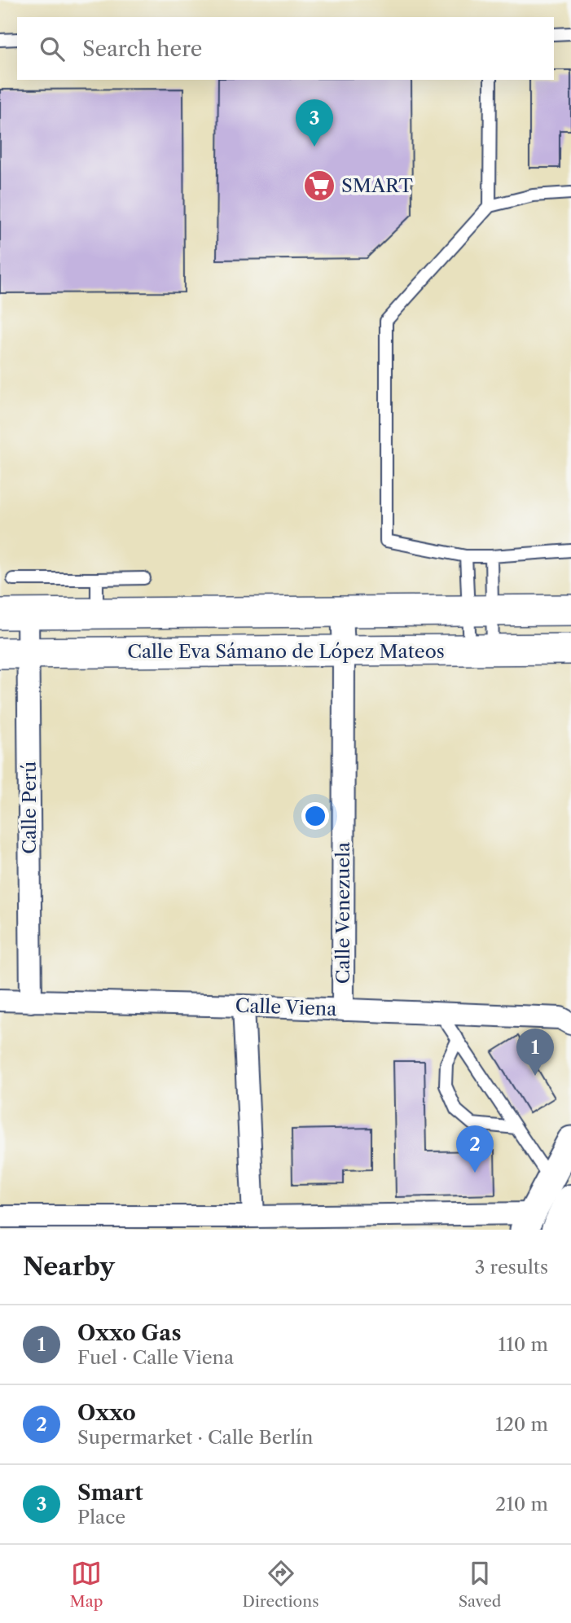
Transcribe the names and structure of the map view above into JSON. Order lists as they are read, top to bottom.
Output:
{
  "streets": {
    "main road": ["Calle Eva Sámano de López Mateos"],
    "street": ["Calle Perú", "Calle Venezuela", "Calle Viena"]
  },
  "crossings": [
    ["Calle Eva Sámano de López Mateos", "Calle Perú"],
    ["Calle Eva Sámano de López Mateos", "Calle Venezuela"],
    ["Calle Perú", "Calle Viena"],
    ["Calle Venezuela", "Calle Viena"]
  ],
  "places": {
    "supermarket": ["SMART"]
  },
  "page": {
    "search": "Search here",
    "pins": ["3", "1", "2"],
    "heading": ["Nearby", "3 results"],
    "list": [
      {
        "mark": "1",
        "name": "Oxxo Gas",
        "note": "Fuel · Calle Viena",
        "value": "110 m"
      },
      {
        "mark": "2",
        "name": "Oxxo",
        "note": "Supermarket · Calle Berlín",
        "value": "120 m"
      },
      {
        "mark": "3",
        "name": "Smart",
        "note": "Place",
        "value": "210 m"
      }
    ],
    "nav": ["Map", "Directions", "Saved"]
  }
}
